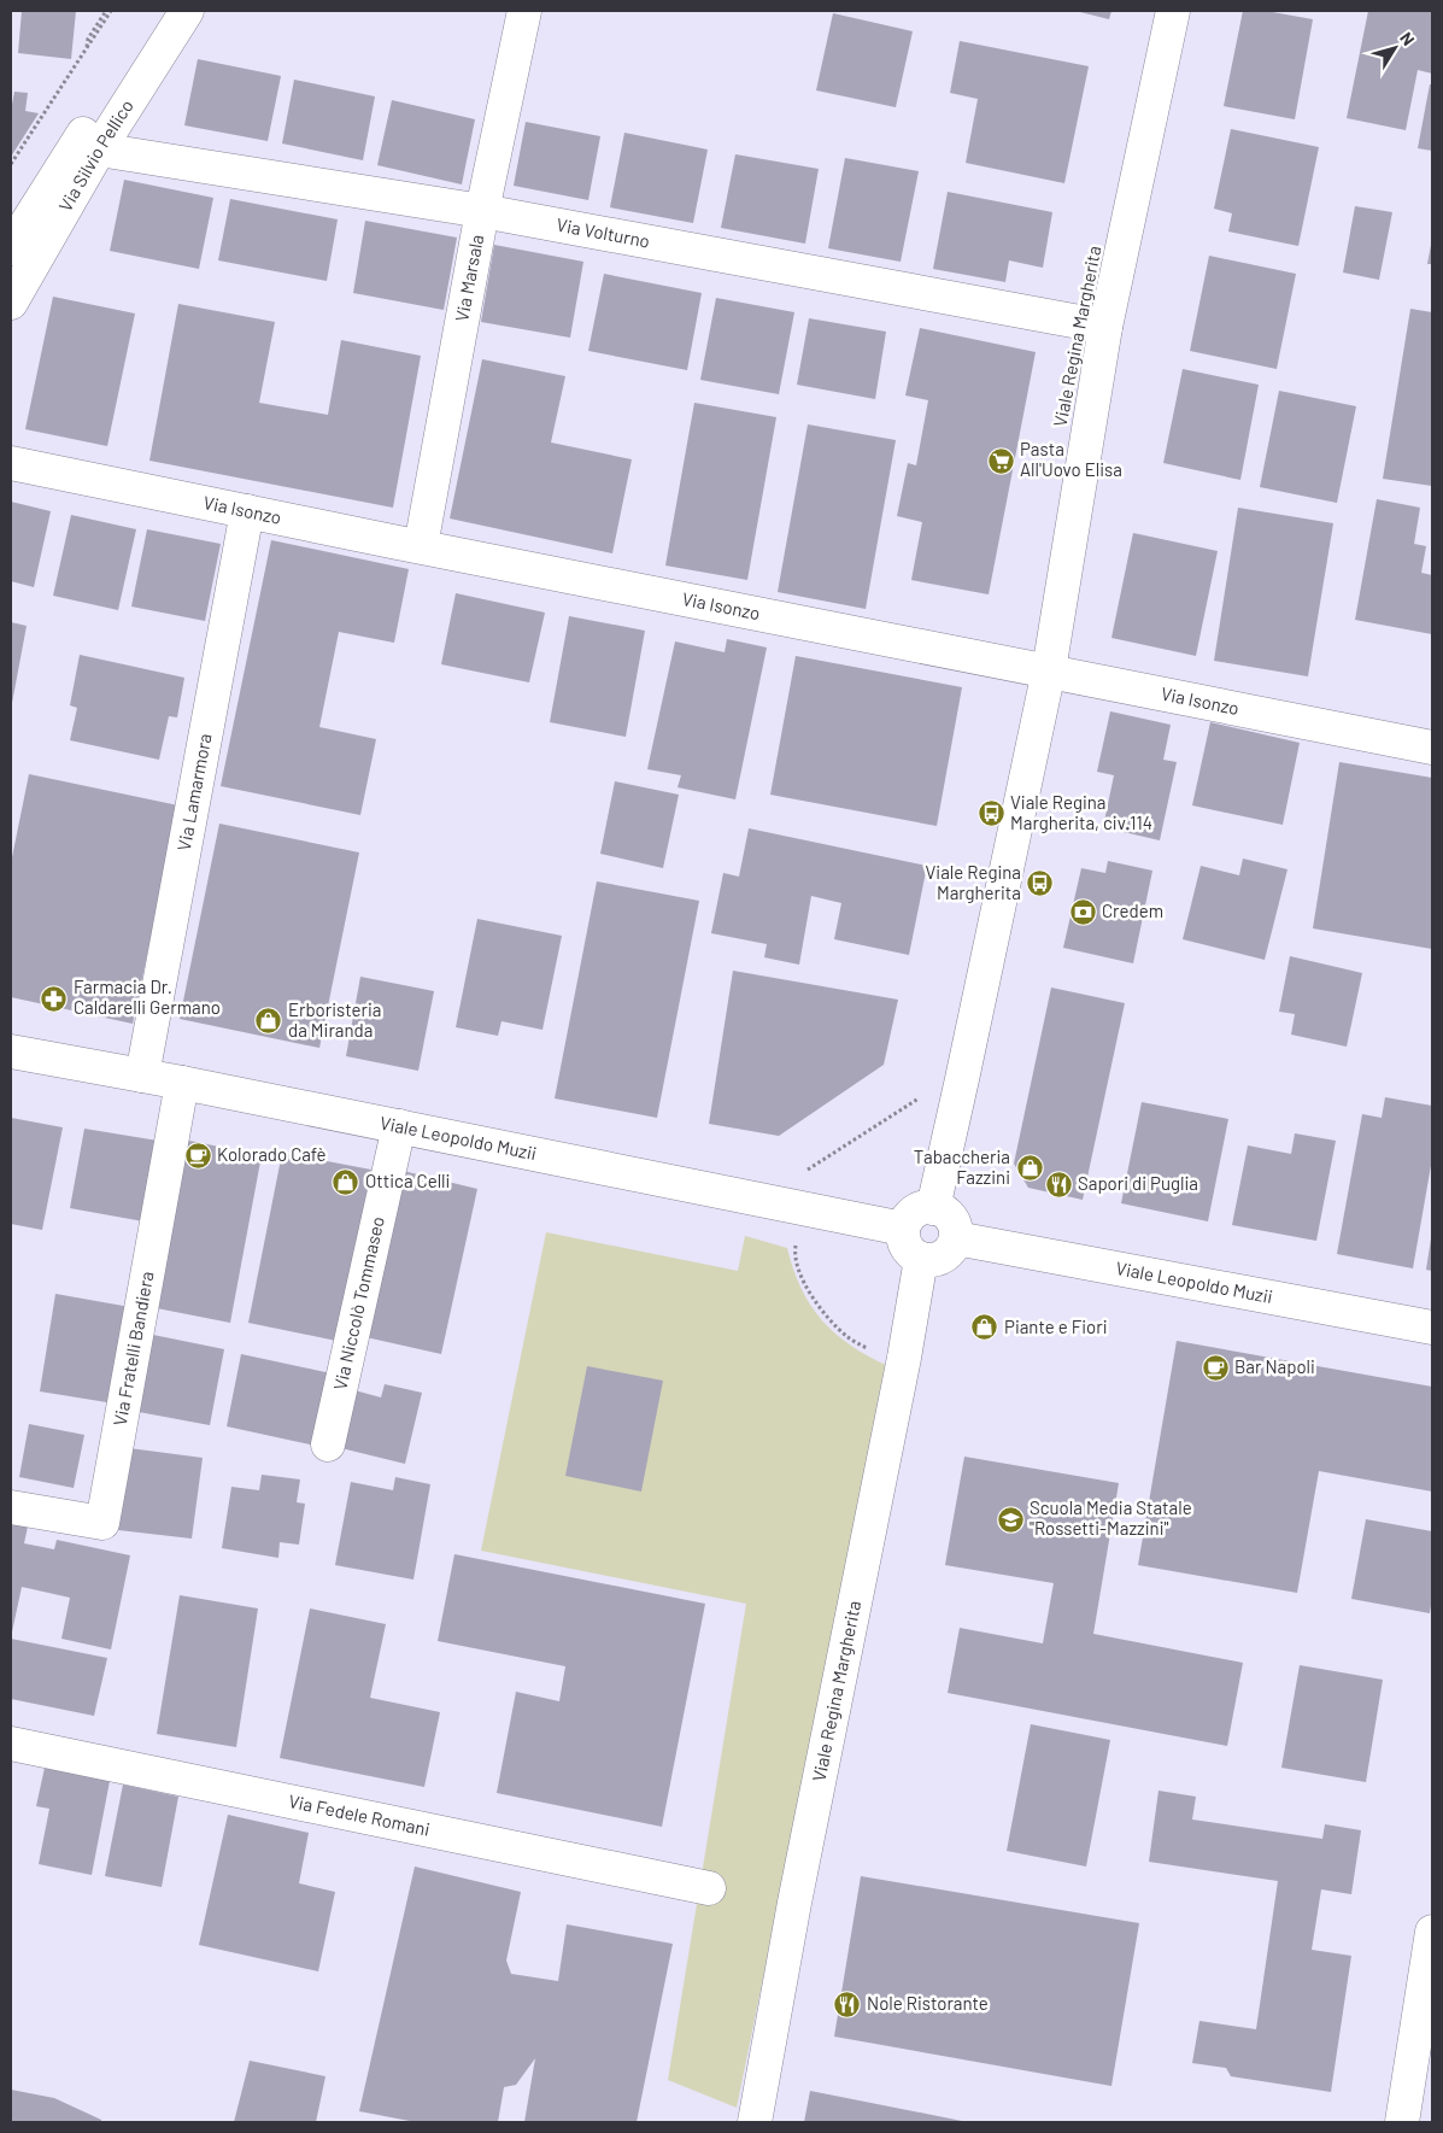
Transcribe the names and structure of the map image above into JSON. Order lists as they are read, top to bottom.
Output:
{
  "streets": {
    "street": [
      "Via Silvio Pellico",
      "Via Volturno",
      "Via Marsala",
      "Viale Regina Margherita",
      "Via Isonzo",
      "Via Lamarmora",
      "Viale Leopoldo Muzii",
      "Via Niccolò Tommaseo",
      "Via Fratelli Bandiera",
      "Via Fedele Romani"
    ]
  },
  "crossings": [
    ["Via Silvio Pellico", "Via Volturno"],
    ["Via Volturno", "Via Marsala"],
    ["Via Volturno", "Viale Regina Margherita"],
    ["Via Marsala", "Via Isonzo"],
    ["Viale Regina Margherita", "Via Isonzo"],
    ["Viale Regina Margherita", "Viale Leopoldo Muzii"],
    ["Via Isonzo", "Via Lamarmora"],
    ["Via Lamarmora", "Viale Leopoldo Muzii"],
    ["Viale Leopoldo Muzii", "Via Niccolò Tommaseo"],
    ["Viale Leopoldo Muzii", "Via Fratelli Bandiera"]
  ],
  "places": {
    "supermarket": ["Pasta All'Uovo Elisa"],
    "bus stop": ["Viale Regina Margherita, civ.114", "Viale Regina Margherita"],
    "bank": ["Credem"],
    "pharmacy": ["Farmacia Dr. Caldarelli Germano"],
    "shop": [
      "Erboristeria da Miranda",
      "Tabaccheria Fazzini",
      "Ottica Celli",
      "Piante e Fiori"
    ],
    "cafe": ["Kolorado Cafè", "Bar Napoli"],
    "restaurant": ["Sapori di Puglia", "Nole Ristorante"],
    "school or university": ["Scuola Media Statale \"Rossetti-Mazzini\""]
  },
  "north": "top right"
}
